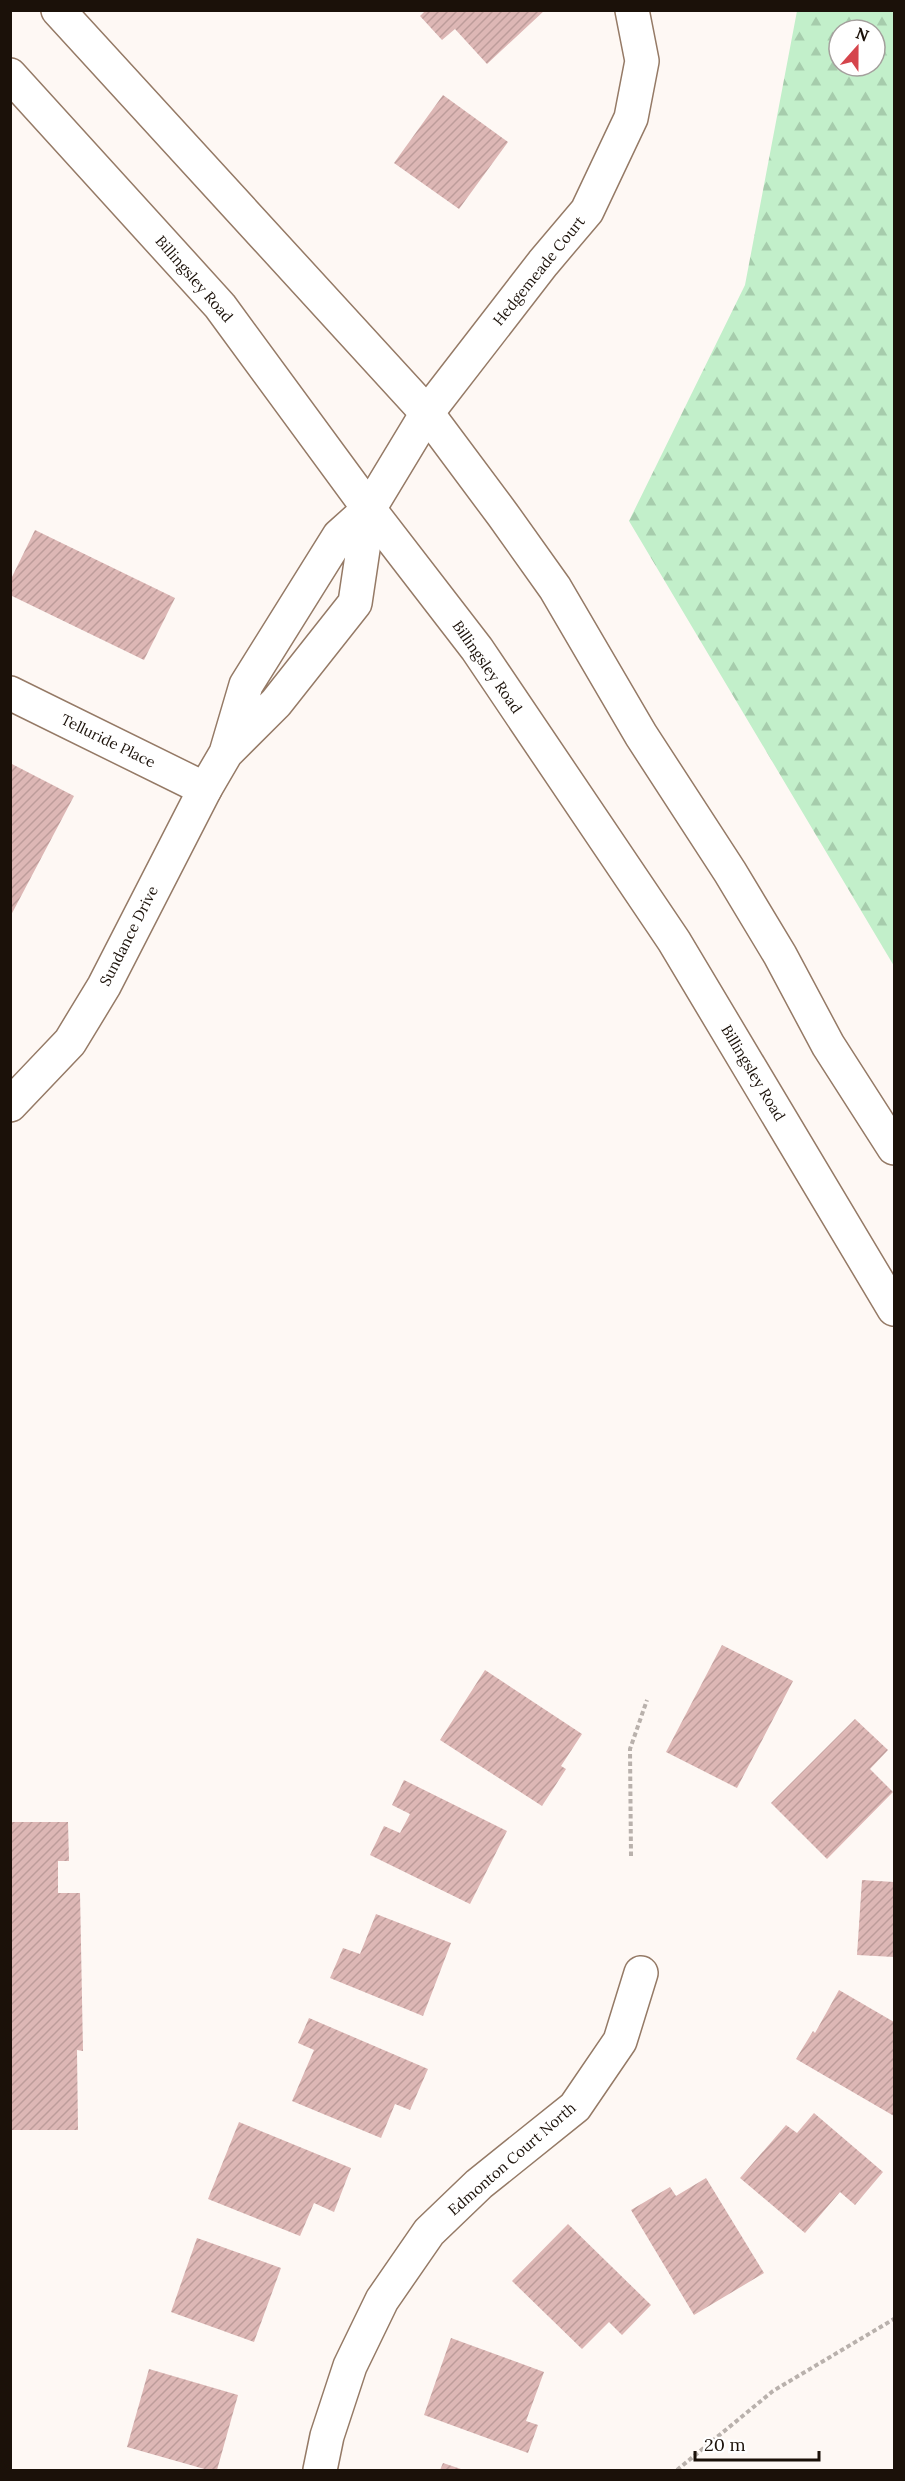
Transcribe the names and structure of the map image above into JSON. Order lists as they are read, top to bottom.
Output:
{
  "streets": {
    "main road": [
      "Hedgemeade Court",
      "Billingsley Road",
      "Telluride Place",
      "Sundance Drive",
      "Edmonton Court North"
    ]
  },
  "crossings": [
    ["Hedgemeade Court", "Sundance Drive"],
    ["Billingsley Road", "Sundance Drive"],
    ["Telluride Place", "Sundance Drive"]
  ],
  "scale_bar": "20 m",
  "north": "top"
}
